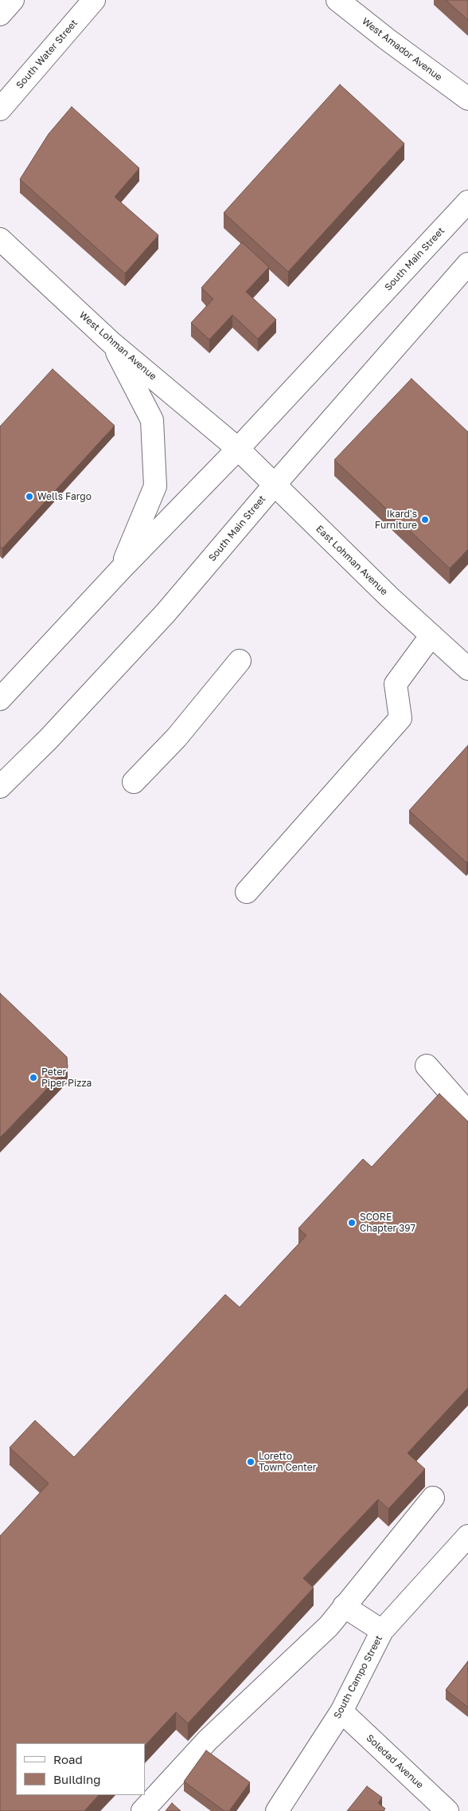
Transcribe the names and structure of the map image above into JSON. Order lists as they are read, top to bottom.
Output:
{
  "streets": {
    "main road": [
      "West Amador Avenue",
      "South Water Street",
      "South Main Street",
      "West Lohman Avenue",
      "East Lohman Avenue",
      "South Campo Street",
      "Soledad Avenue"
    ]
  },
  "crossings": [
    ["South Main Street", "West Lohman Avenue"],
    ["South Main Street", "East Lohman Avenue"],
    ["West Lohman Avenue", "East Lohman Avenue"],
    ["South Campo Street", "Soledad Avenue"]
  ],
  "places": [
    "Wells Fargo",
    "Ikard's Furniture",
    "Peter Piper Pizza",
    "SCORE Chapter 397",
    "Loretto Town Center"
  ],
  "legend": ["Road", "Building"]
}
